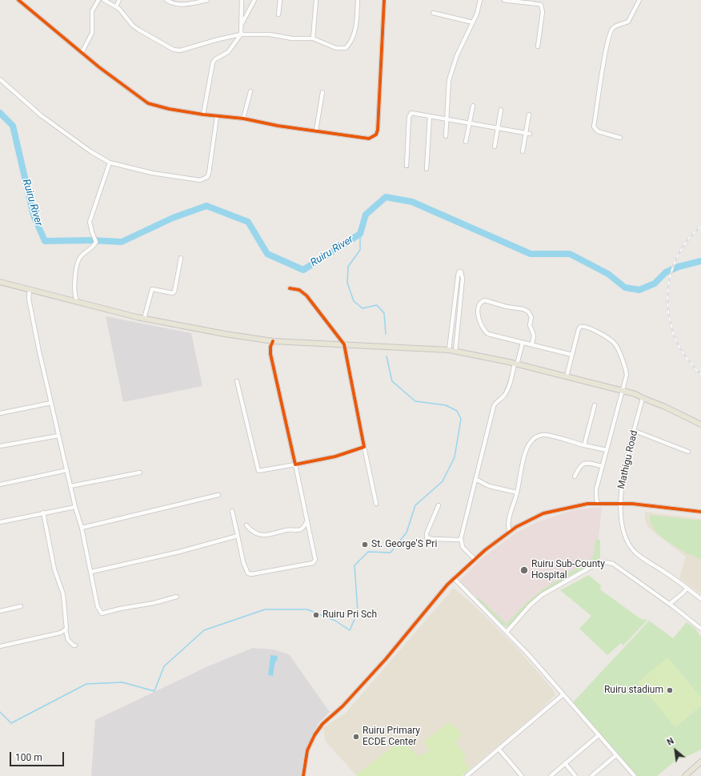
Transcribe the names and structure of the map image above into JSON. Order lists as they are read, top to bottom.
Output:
{
  "streets": {
    "street": ["Mathigu Road"]
  },
  "water": ["Ruiru River"],
  "places": [
    "St. George'S Pri",
    "Ruiru Sub-County Hospital",
    "Ruiru Pri Sch",
    "Ruiru stadium",
    "Ruiru Primary ECDE Center"
  ],
  "scale_bar": "100 m",
  "north": "top left"
}
